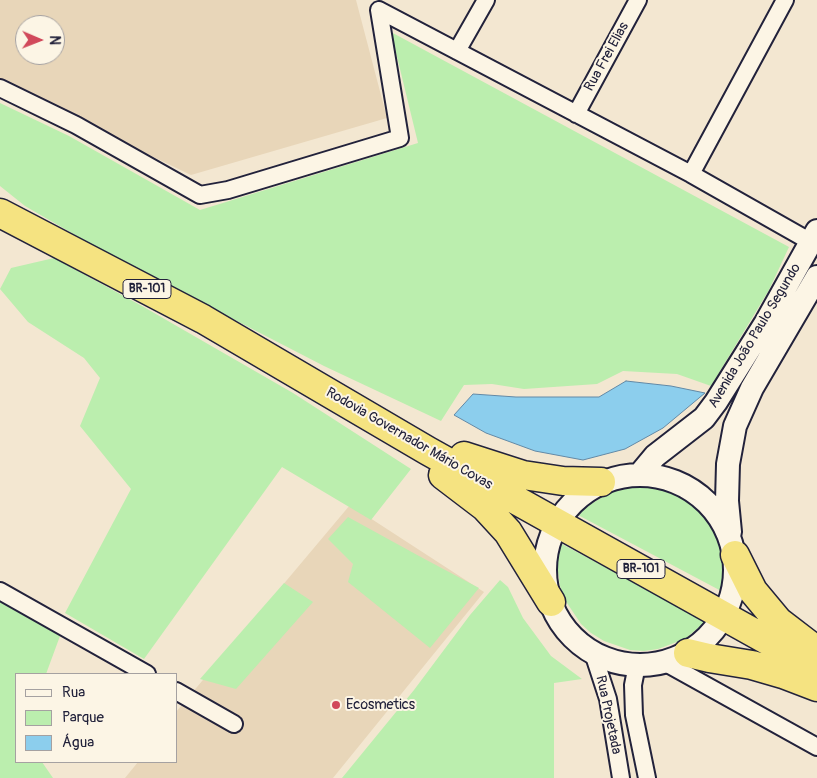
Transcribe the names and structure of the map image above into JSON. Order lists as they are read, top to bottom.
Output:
{
  "streets": {
    "highway": ["BR-101", "Rodovia Governador Mário Covas"],
    "main road": ["Avenida João Paulo Segundo"],
    "street": ["Rua Frei Elias", "Rua Projetada"]
  },
  "crossings": [
    ["Avenida João Paulo Segundo", "Rodovia Governador Mário Covas"]
  ],
  "places": ["Ecosmetics"],
  "legend": ["Rua", "Parque", "Água"],
  "north": "right"
}
